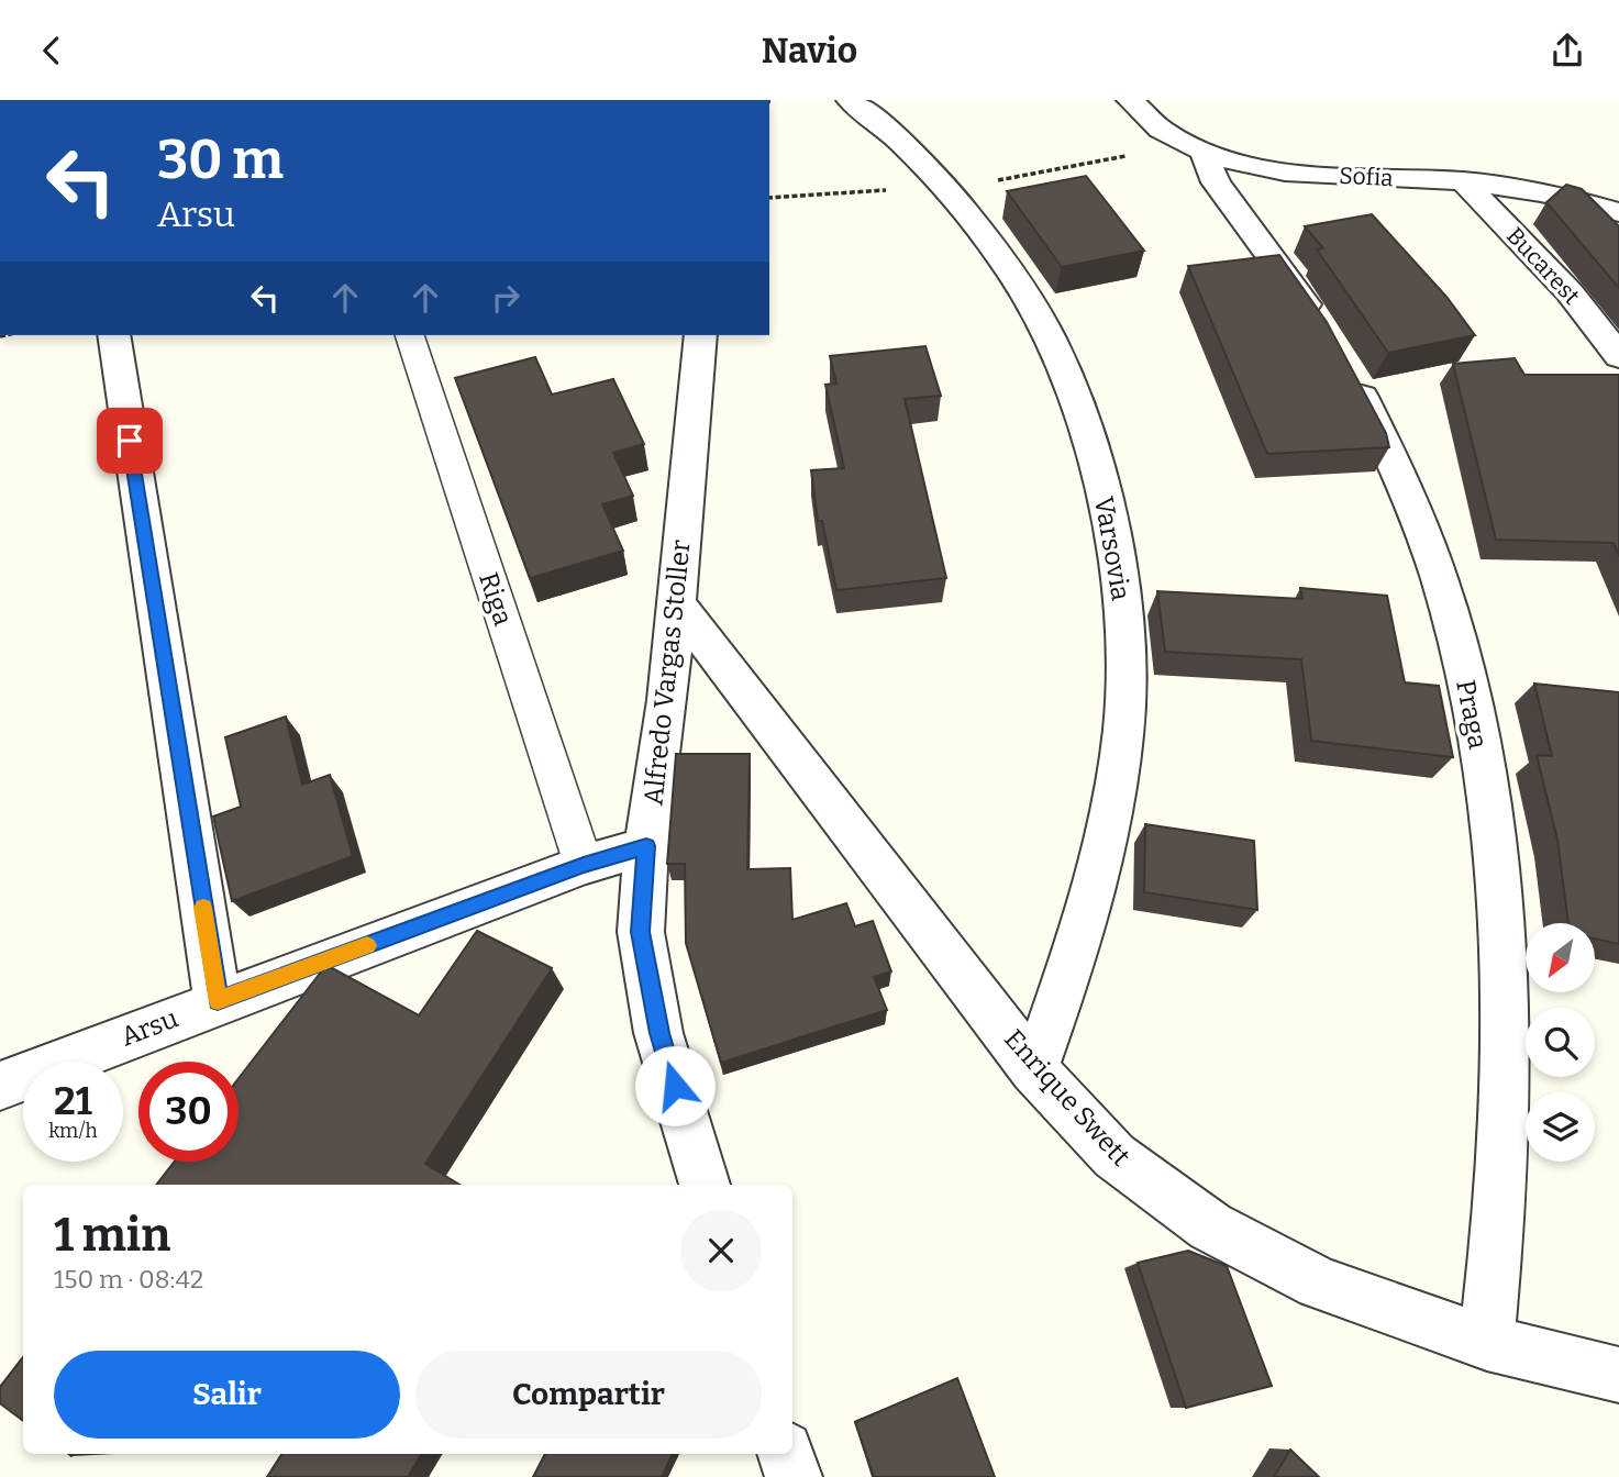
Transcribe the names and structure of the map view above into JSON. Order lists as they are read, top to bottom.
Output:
{
  "streets": {
    "street": [
      "Sofia",
      "Bucarest",
      "Varsovia",
      "Riga",
      "Alfredo Vargas Stoller",
      "Praga",
      "Arsu",
      "Enrique Swett"
    ]
  },
  "crossings": [
    ["Sofia", "Bucarest"],
    ["Sofia", "Praga"],
    ["Varsovia", "Enrique Swett"],
    ["Riga", "Arsu"],
    ["Alfredo Vargas Stoller", "Arsu"],
    ["Alfredo Vargas Stoller", "Enrique Swett"],
    ["Praga", "Enrique Swett"]
  ],
  "north": "bottom left",
  "page": {
    "header": "Navio",
    "turn": ["30 m", "Arsu"],
    "speed": "21 km/h",
    "limit": "30",
    "heading": ["1 min", "150 m · 08:42"],
    "buttons": ["Salir", "Compartir"]
  }
}
